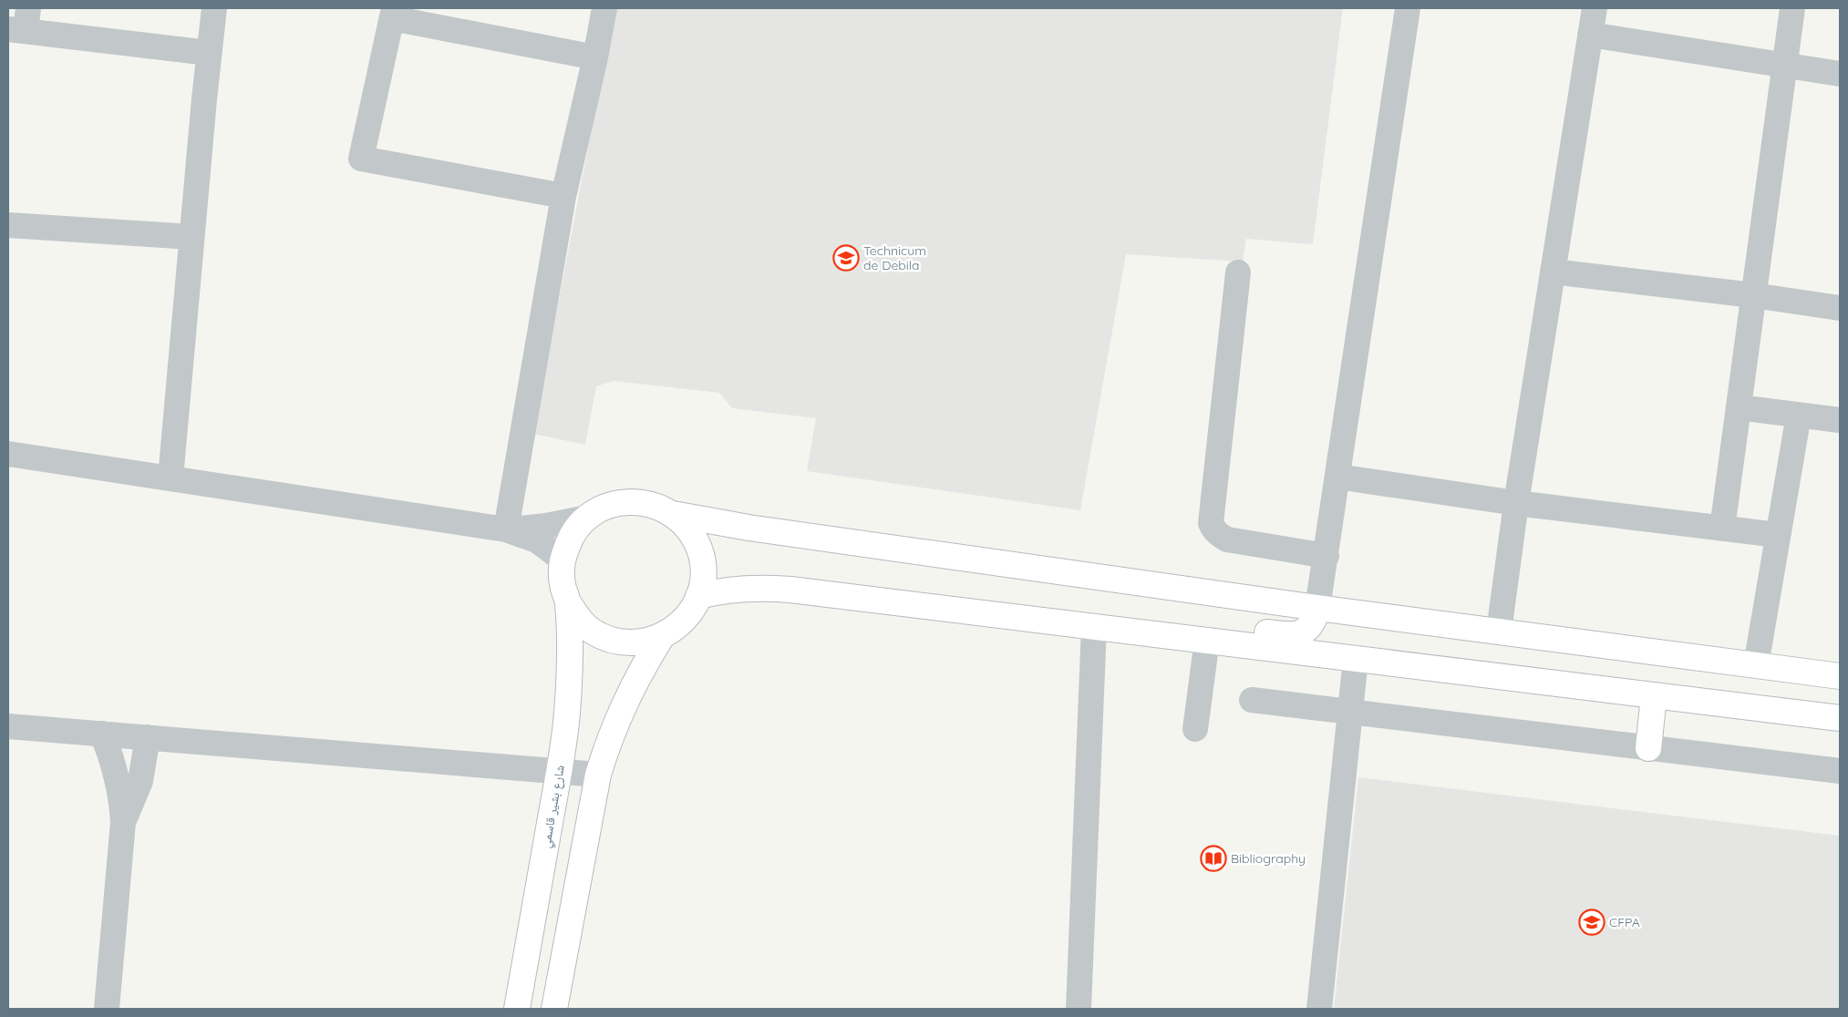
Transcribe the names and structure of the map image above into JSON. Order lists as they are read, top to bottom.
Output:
{
  "streets": {
    "main road": ["شارع بشير قاسمي"]
  },
  "places": {
    "school or university": ["Technicum de Debila", "CFPA"],
    "library": ["Bibliography"]
  }
}
